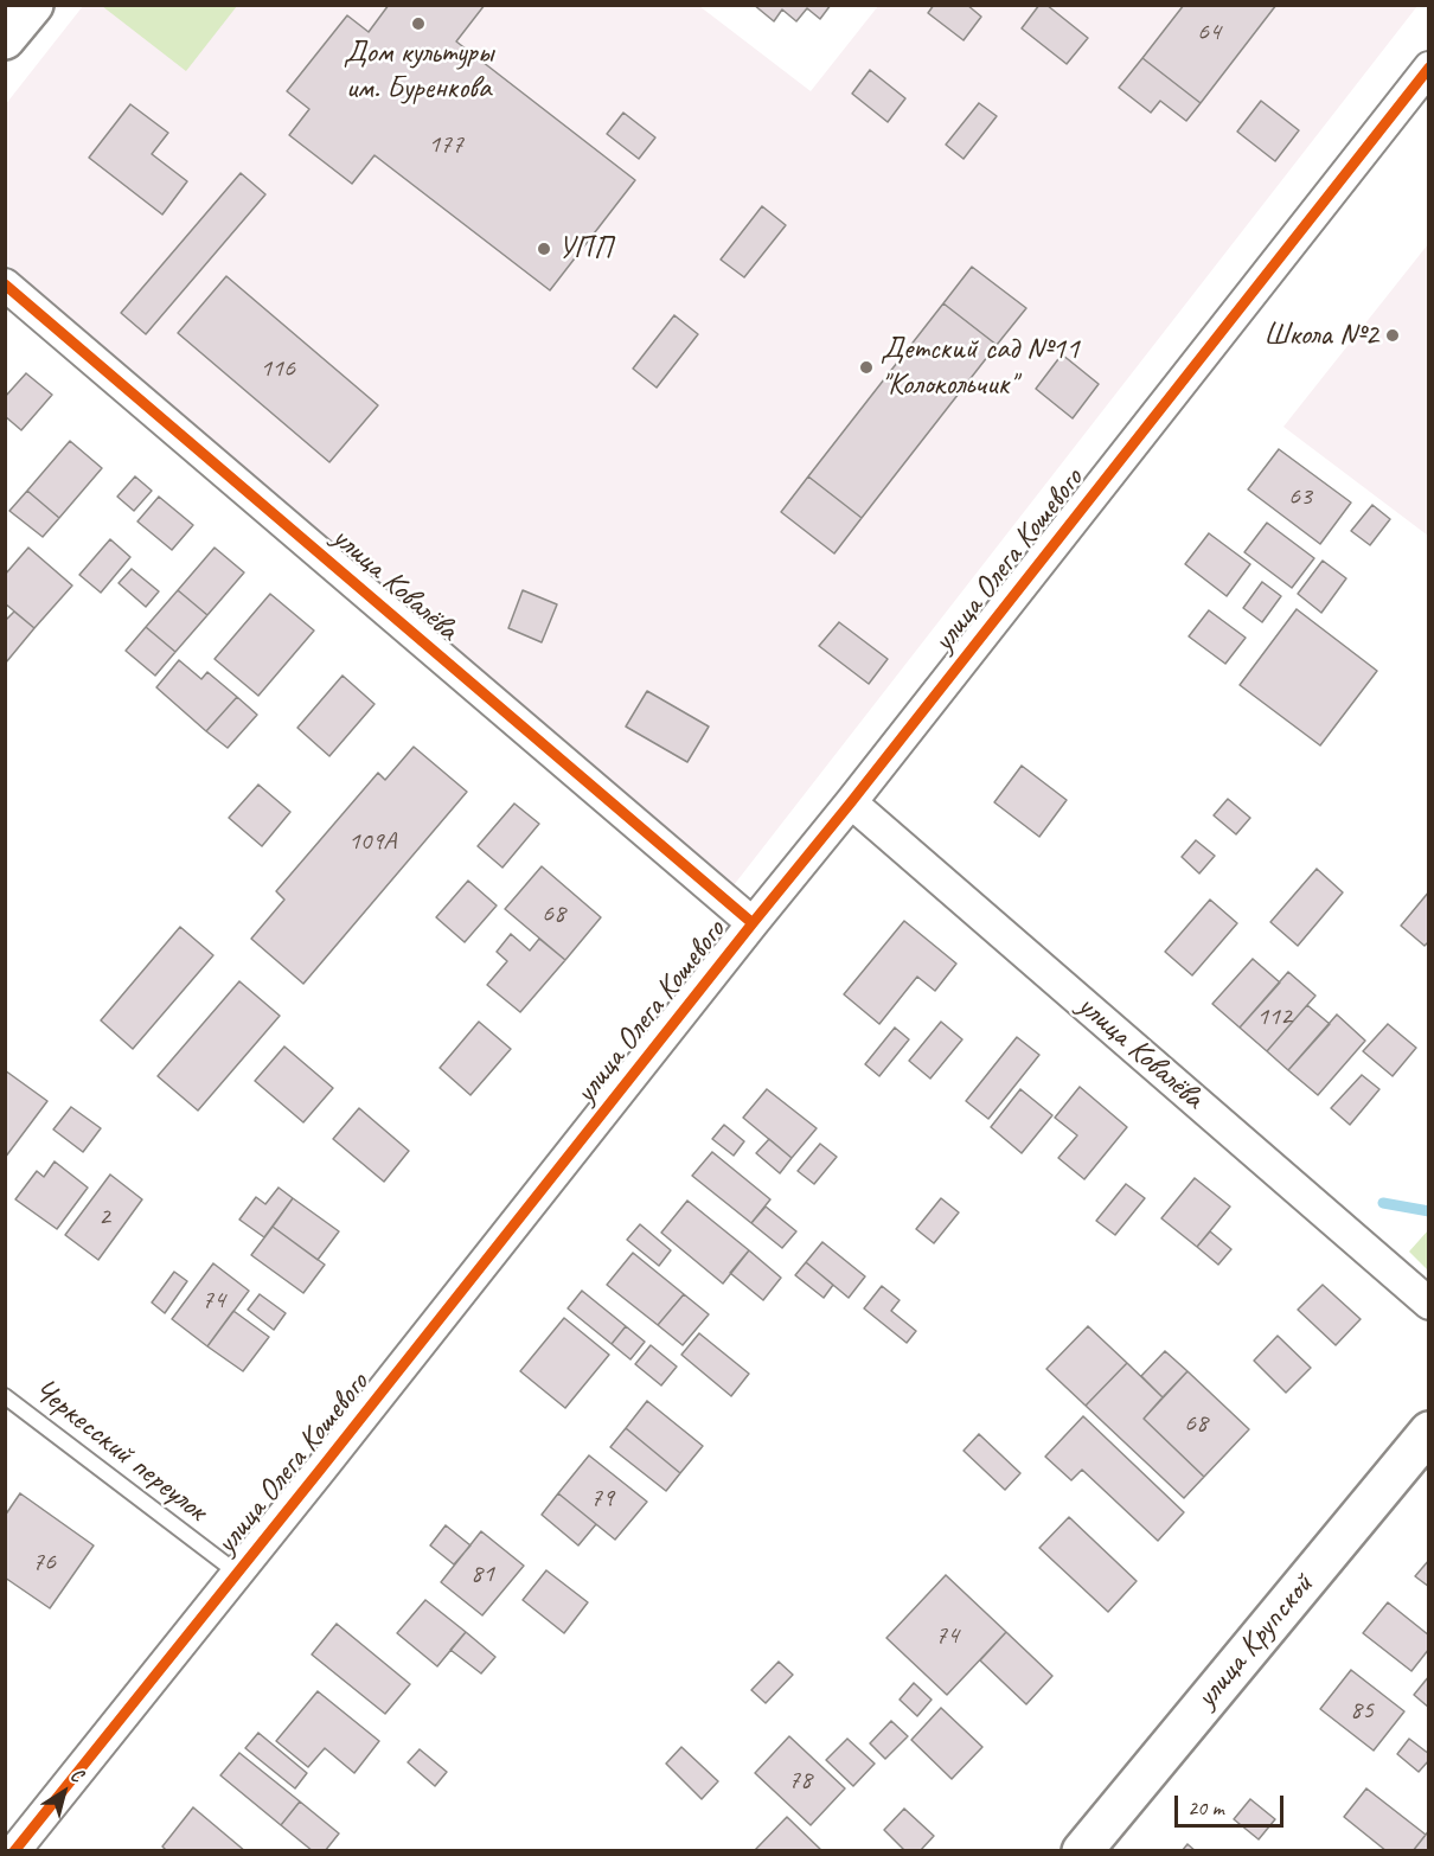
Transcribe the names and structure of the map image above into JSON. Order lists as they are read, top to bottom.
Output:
{
  "streets": {
    "street": ["улица Олега Кошевого", "улица Ковалёва", "улица Крупской"],
    "lane": ["Черкесский переулок"]
  },
  "crossings": [
    ["улица Олега Кошевого", "улица Ковалёва"],
    ["улица Олега Кошевого", "Черкесский переулок"]
  ],
  "places": [
    "Дом культуры им. Буренкова",
    "УПП",
    "Школа №2",
    "Детский сад №11 \"Колокольчик\""
  ],
  "house_numbers": [
    "64",
    "177",
    "116",
    "63",
    "109А",
    "68",
    "112",
    "2",
    "74",
    "68",
    "79",
    "76",
    "81",
    "74",
    "85",
    "78"
  ],
  "scale_bar": "20 m",
  "north": "top right"
}
